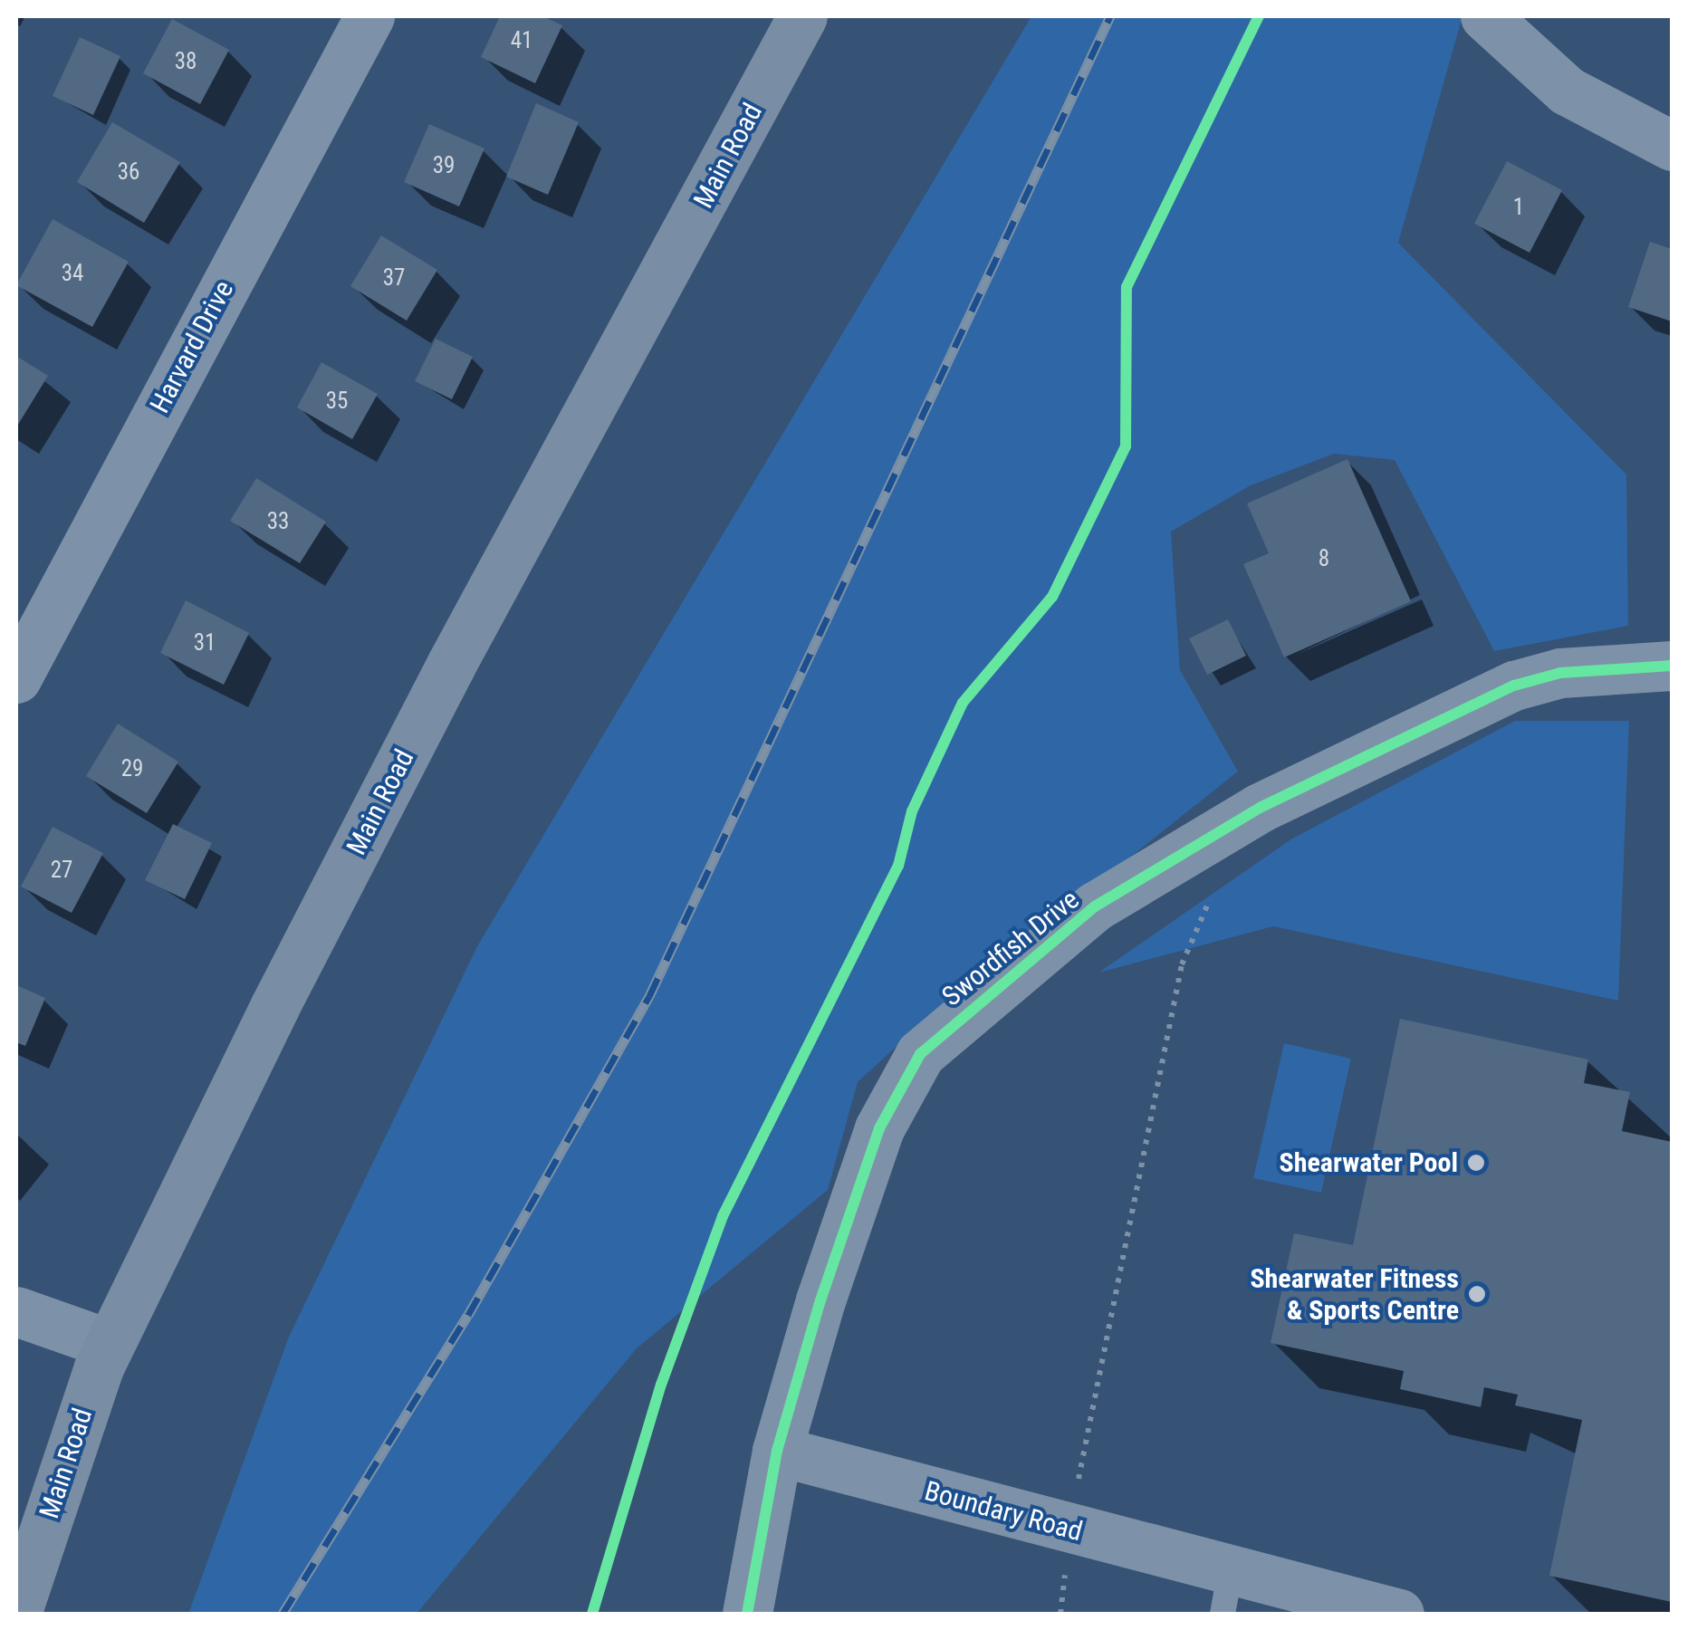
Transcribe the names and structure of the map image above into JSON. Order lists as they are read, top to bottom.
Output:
{
  "streets": {
    "main road": ["Main Road"],
    "street": ["Harvard Drive", "Swordfish Drive", "Boundary Road"]
  },
  "crossings": [
    ["Swordfish Drive", "Boundary Road"]
  ],
  "places": ["Shearwater Pool", "Shearwater Fitness & Sports Centre"],
  "house_numbers": [
    "41",
    "38",
    "39",
    "36",
    "1",
    "34",
    "37",
    "35",
    "33",
    "8",
    "31",
    "29",
    "27"
  ]
}
